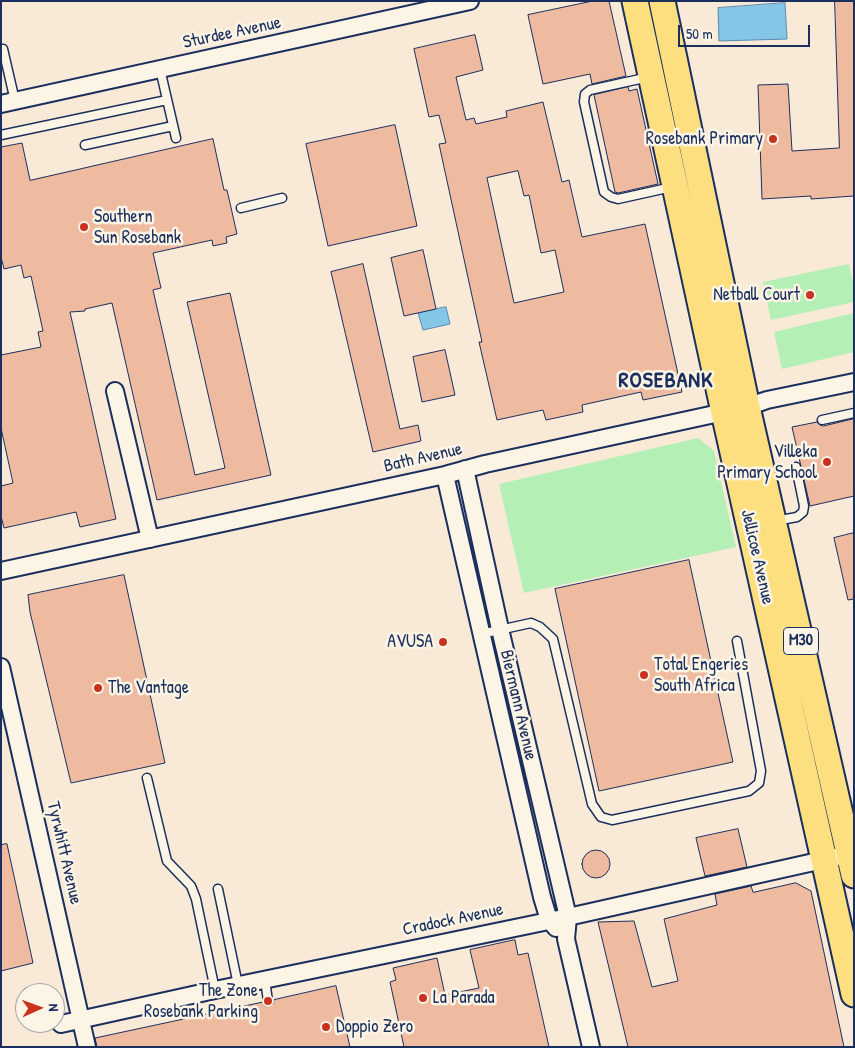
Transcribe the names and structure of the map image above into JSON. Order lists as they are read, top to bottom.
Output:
{
  "streets": {
    "main road": ["Jellicoe Avenue", "M30"],
    "street": [
      "Sturdee Avenue",
      "Bath Avenue",
      "Biermann Avenue",
      "Tyrwhitt Avenue",
      "Cradock Avenue"
    ]
  },
  "crossings": [
    ["Bath Avenue", "Jellicoe Avenue"],
    ["Bath Avenue", "Biermann Avenue"],
    ["Jellicoe Avenue", "Cradock Avenue"],
    ["Biermann Avenue", "Cradock Avenue"],
    ["Tyrwhitt Avenue", "Cradock Avenue"]
  ],
  "districts": ["ROSEBANK"],
  "places": [
    "Rosebank Primary",
    "Southern Sun Rosebank",
    "Netball Court",
    "Villeka Primary School",
    "AVUSA",
    "Total Engeries South Africa",
    "The Vantage",
    "La Parada",
    "The Zone Rosebank Parking",
    "Doppio Zero"
  ],
  "scale_bar": "50 m",
  "north": "right"
}
